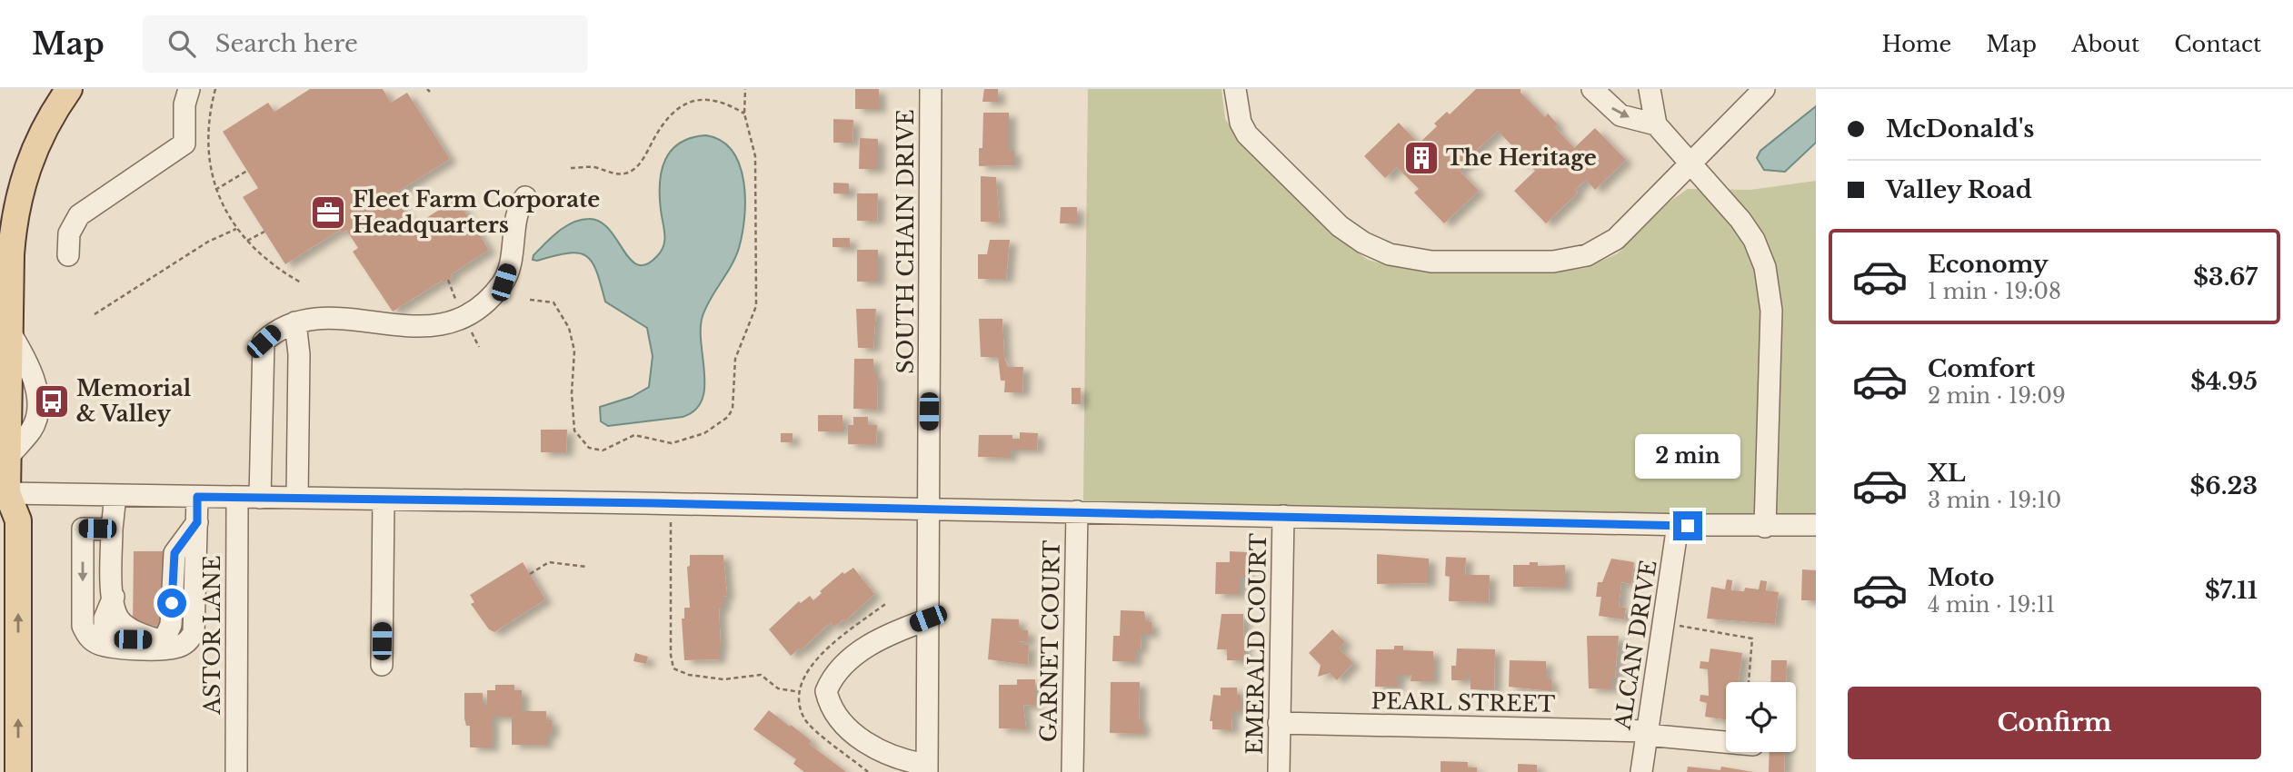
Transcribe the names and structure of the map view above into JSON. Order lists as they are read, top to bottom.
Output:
{
  "streets": {
    "street": [
      "SOUTH CHAIN DRIVE",
      "ASTOR LANE",
      "GARNET COURT",
      "EMERALD COURT",
      "ALCAN DRIVE",
      "PEARL STREET"
    ]
  },
  "crossings": [
    ["EMERALD COURT", "PEARL STREET"],
    ["ALCAN DRIVE", "PEARL STREET"]
  ],
  "places": {
    "building": ["The Heritage"],
    "office": ["Fleet Farm Corporate Headquarters"],
    "bus stop": ["Memorial & Valley"]
  },
  "page": {
    "header": "Map",
    "search": "Search here",
    "nav": [
      "Home",
      "Map",
      "About",
      "Contact"
    ],
    "banner": ["McDonald's", "Valley Road"],
    "list": [
      {
        "name": "Economy",
        "note": "1 min · 19:08",
        "value": "$3.67"
      },
      {
        "name": "Comfort",
        "note": "2 min · 19:09",
        "value": "$4.95"
      },
      {
        "name": "XL",
        "note": "3 min · 19:10",
        "value": "$6.23"
      },
      {
        "name": "Moto",
        "note": "4 min · 19:11",
        "value": "$7.11"
      }
    ],
    "bubble": "2 min",
    "buttons": "Confirm"
  }
}
